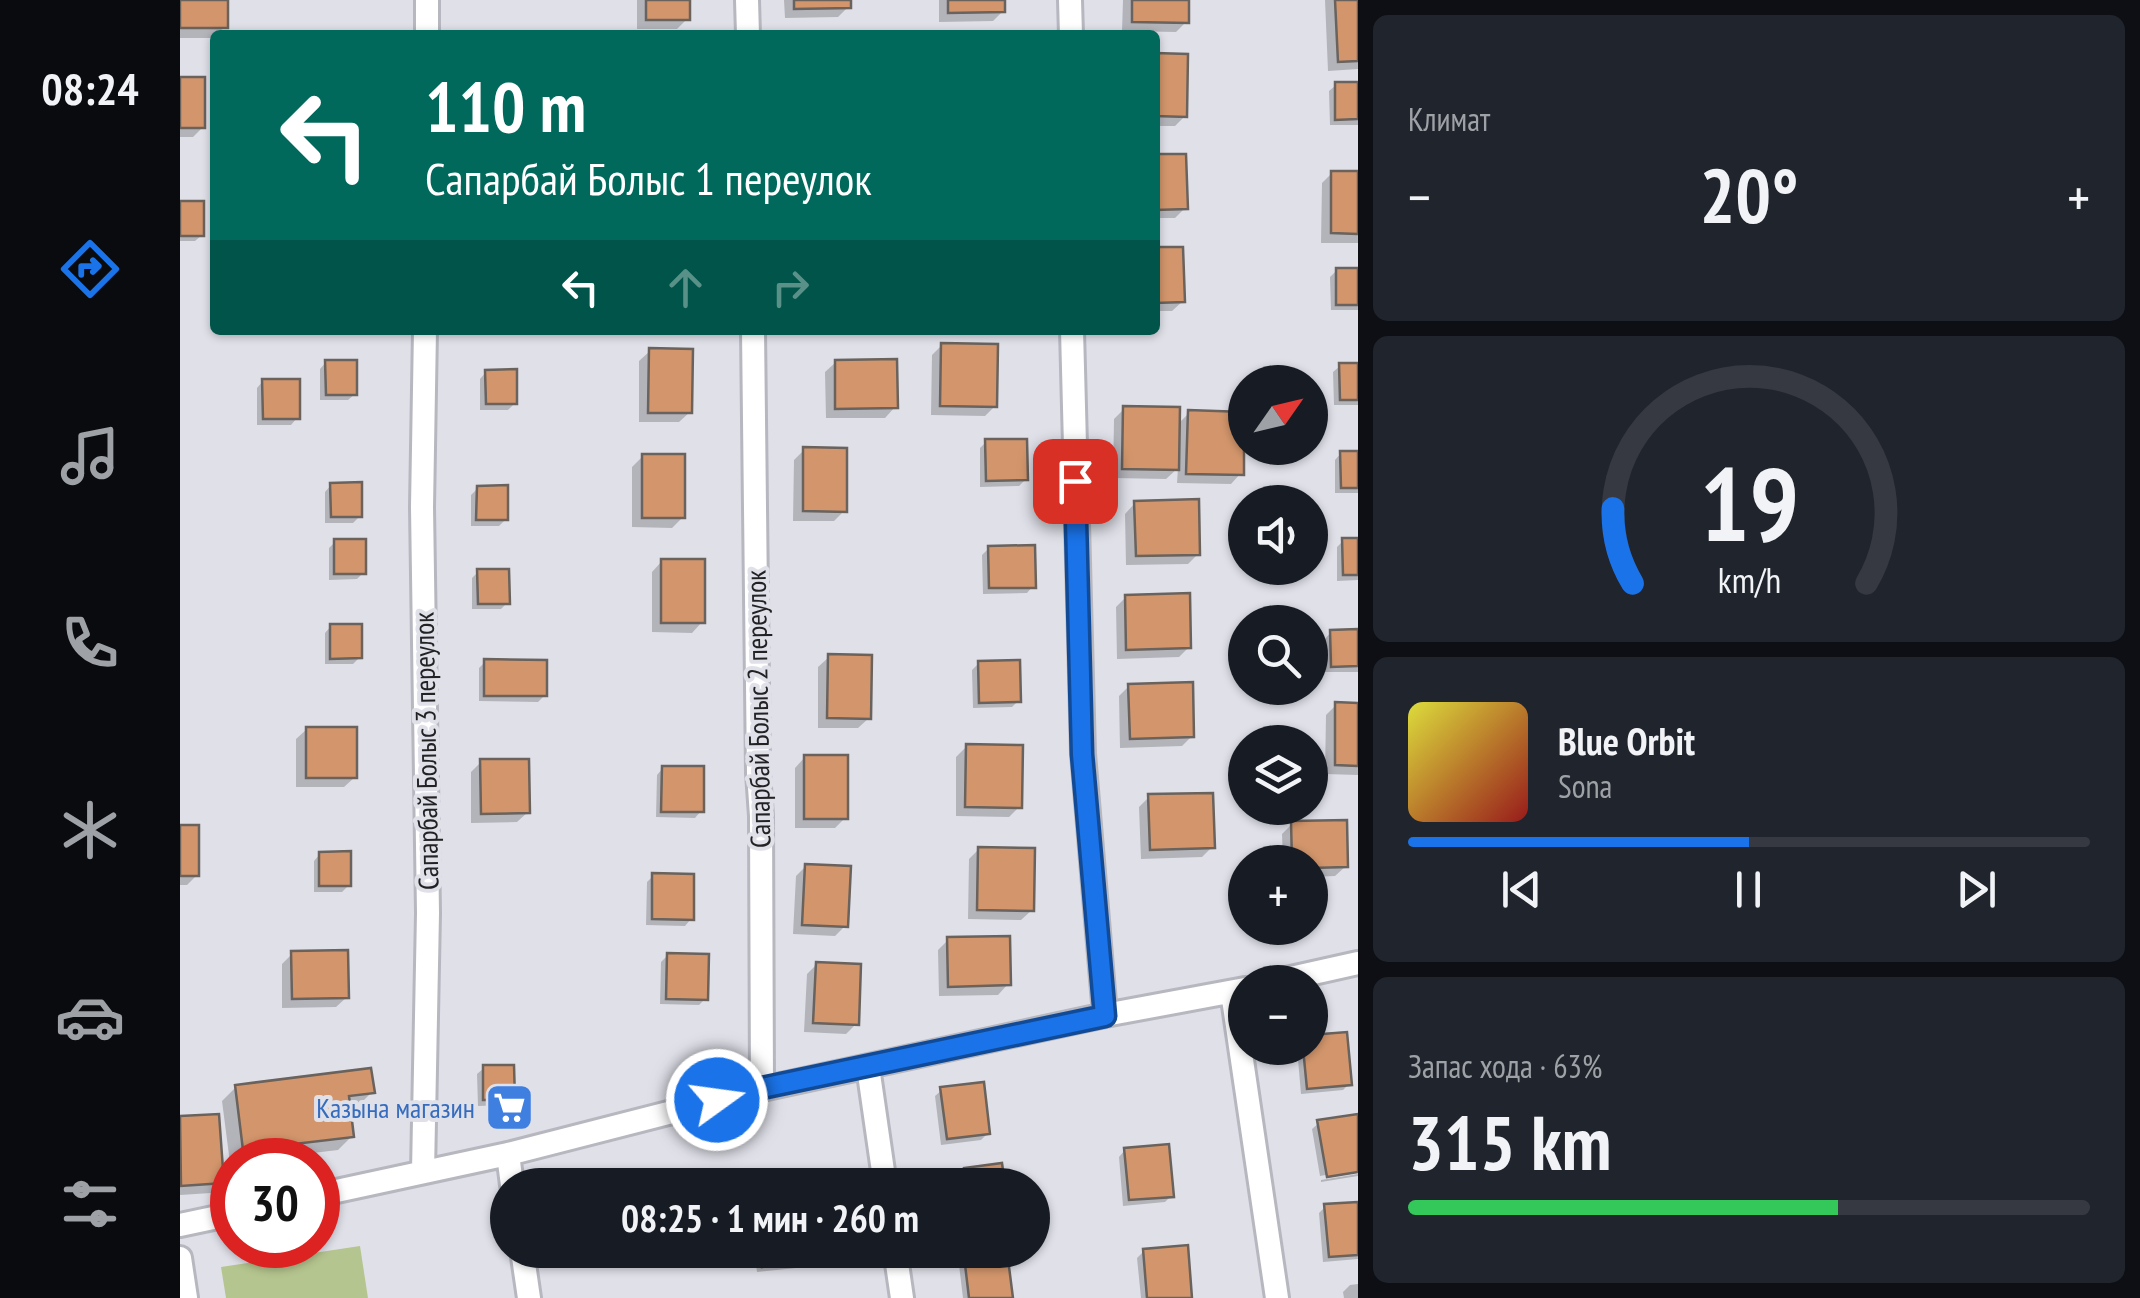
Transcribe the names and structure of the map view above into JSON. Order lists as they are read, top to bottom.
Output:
{
  "streets": {
    "street": ["Сапарбай Болыс 2 переулок", "Сапарбай Болыс 3 переулок"]
  },
  "places": {
    "supermarket": ["Казына магазин"]
  },
  "north": "top right",
  "page": {
    "tabs": "08:24",
    "tile": [
      "Климат",
      ["Запас хода · 63%", "315 km"]
    ],
    "turn": ["110 m", "Сапарбай Болыс 1 переулок"],
    "heat": ["−", "20°", "+"],
    "map_buttons": ["+", "−"],
    "song": ["Blue Orbit", "Sona"],
    "limit": "30",
    "trip": "08:25 · 1 мин · 260 m",
    "gauge": ["19", "km/h"]
  }
}
